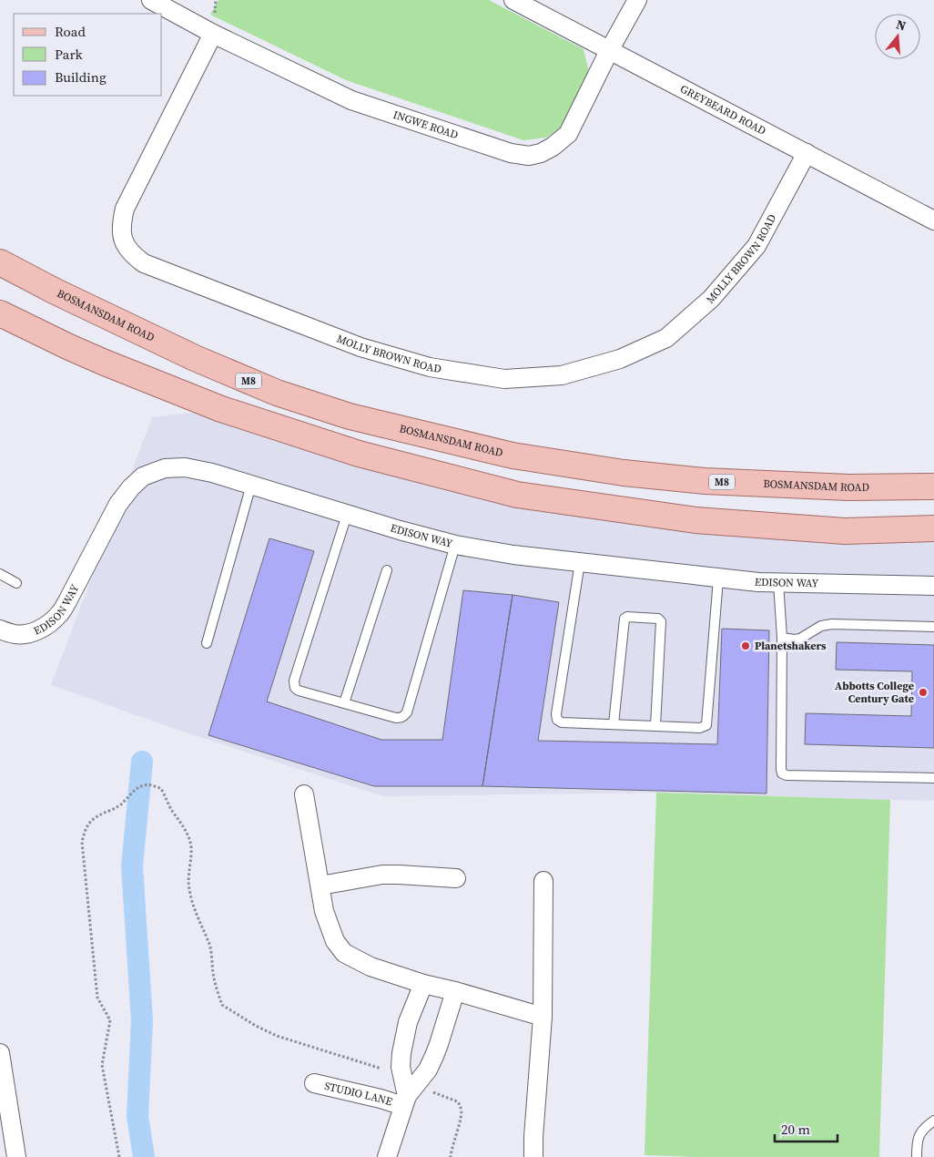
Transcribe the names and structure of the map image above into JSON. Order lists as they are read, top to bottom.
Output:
{
  "streets": {
    "main road": ["BOSMANSDAM ROAD", "M8"],
    "street": [
      "GREYBEARD ROAD",
      "INGWE ROAD",
      "MOLLY BROWN ROAD",
      "EDISON WAY",
      "STUDIO LANE"
    ]
  },
  "crossings": [
    ["GREYBEARD ROAD", "INGWE ROAD"],
    ["GREYBEARD ROAD", "MOLLY BROWN ROAD"],
    ["INGWE ROAD", "MOLLY BROWN ROAD"]
  ],
  "places": ["Planetshakers", "Abbotts College Century Gate"],
  "legend": ["Road", "Park", "Building"],
  "scale_bar": "20 m",
  "north": "top"
}
